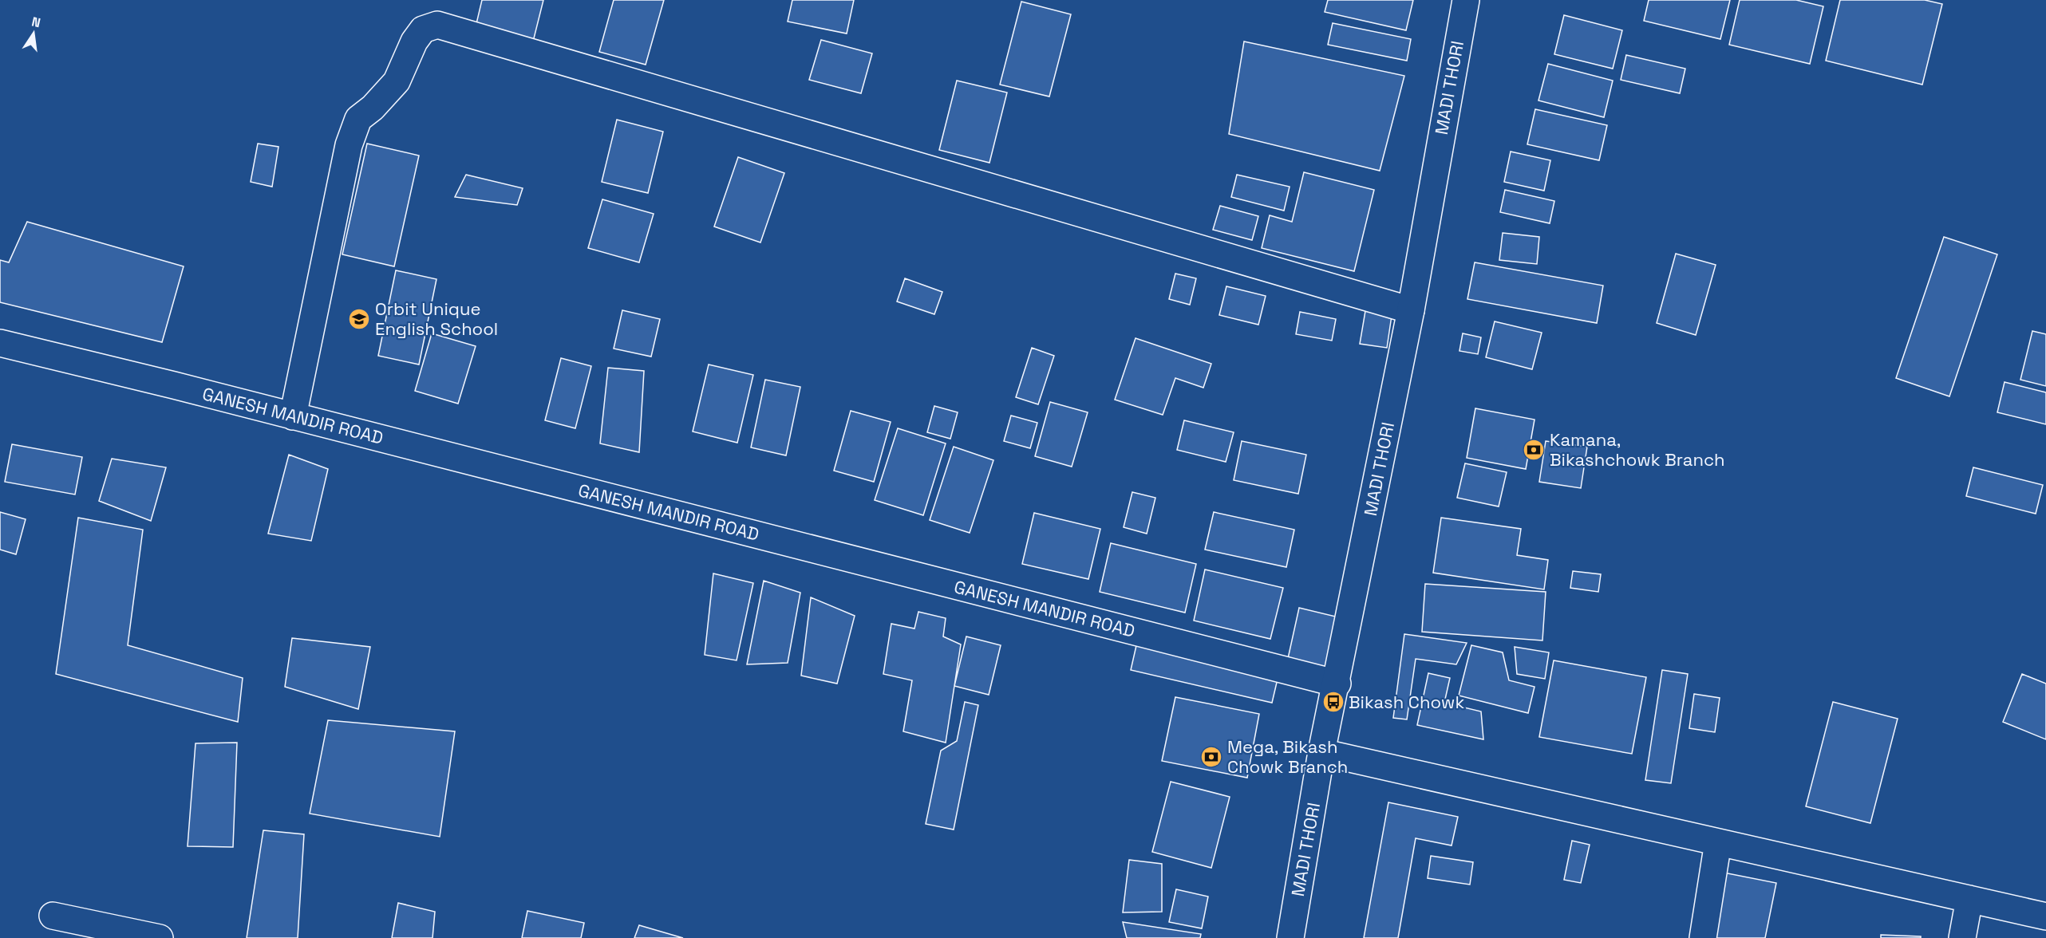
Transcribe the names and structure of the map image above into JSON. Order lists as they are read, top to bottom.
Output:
{
  "streets": {
    "street": ["MADI THORI", "GANESH MANDIR ROAD"]
  },
  "crossings": [
    ["MADI THORI", "GANESH MANDIR ROAD"]
  ],
  "places": {
    "school or university": ["Orbit Unique English School"],
    "bank": ["Kamana, Bikashchowk Branch", "Mega, Bikash Chowk Branch"],
    "bus stop": ["Bikash Chowk"]
  },
  "north": "top"
}
